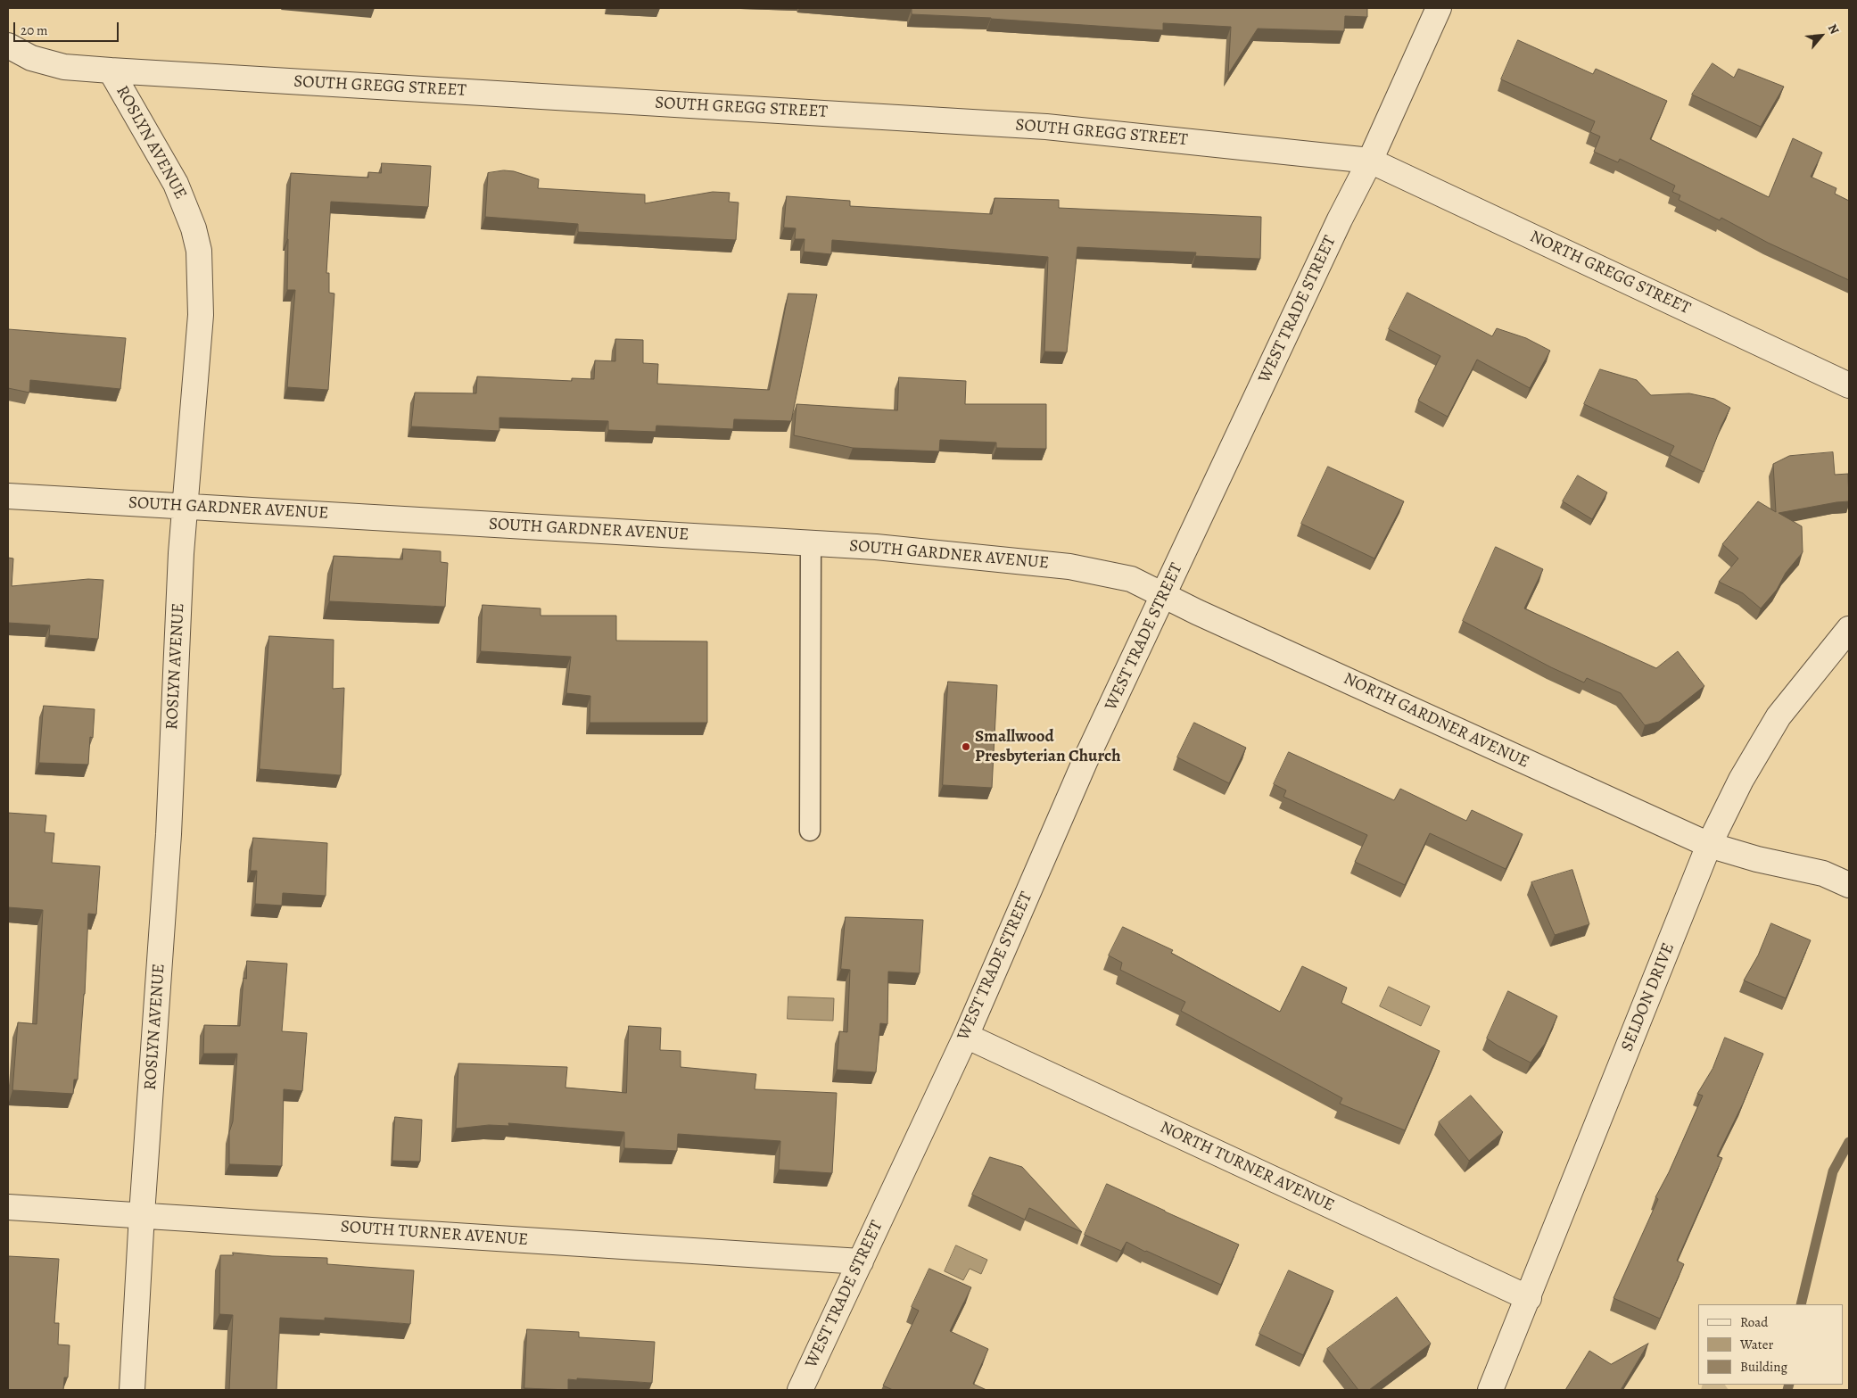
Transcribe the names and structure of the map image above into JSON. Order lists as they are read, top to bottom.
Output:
{
  "streets": {
    "street": [
      "SOUTH GREGG STREET",
      "ROSLYN AVENUE",
      "NORTH GREGG STREET",
      "WEST TRADE STREET",
      "SOUTH GARDNER AVENUE",
      "NORTH GARDNER AVENUE",
      "SELDON DRIVE",
      "NORTH TURNER AVENUE",
      "SOUTH TURNER AVENUE"
    ]
  },
  "crossings": [
    ["SOUTH GREGG STREET", "ROSLYN AVENUE"],
    ["SOUTH GREGG STREET", "NORTH GREGG STREET"],
    ["SOUTH GREGG STREET", "WEST TRADE STREET"],
    ["ROSLYN AVENUE", "SOUTH GARDNER AVENUE"],
    ["ROSLYN AVENUE", "SOUTH TURNER AVENUE"],
    ["NORTH GREGG STREET", "WEST TRADE STREET"],
    ["WEST TRADE STREET", "SOUTH GARDNER AVENUE"],
    ["WEST TRADE STREET", "NORTH GARDNER AVENUE"],
    ["WEST TRADE STREET", "NORTH TURNER AVENUE"],
    ["WEST TRADE STREET", "SOUTH TURNER AVENUE"],
    ["SOUTH GARDNER AVENUE", "NORTH GARDNER AVENUE"],
    ["NORTH GARDNER AVENUE", "SELDON DRIVE"],
    ["SELDON DRIVE", "NORTH TURNER AVENUE"]
  ],
  "places": ["Smallwood Presbyterian Church"],
  "legend": ["Road", "Water", "Building"],
  "scale_bar": "20 m",
  "north": "top right"
}
